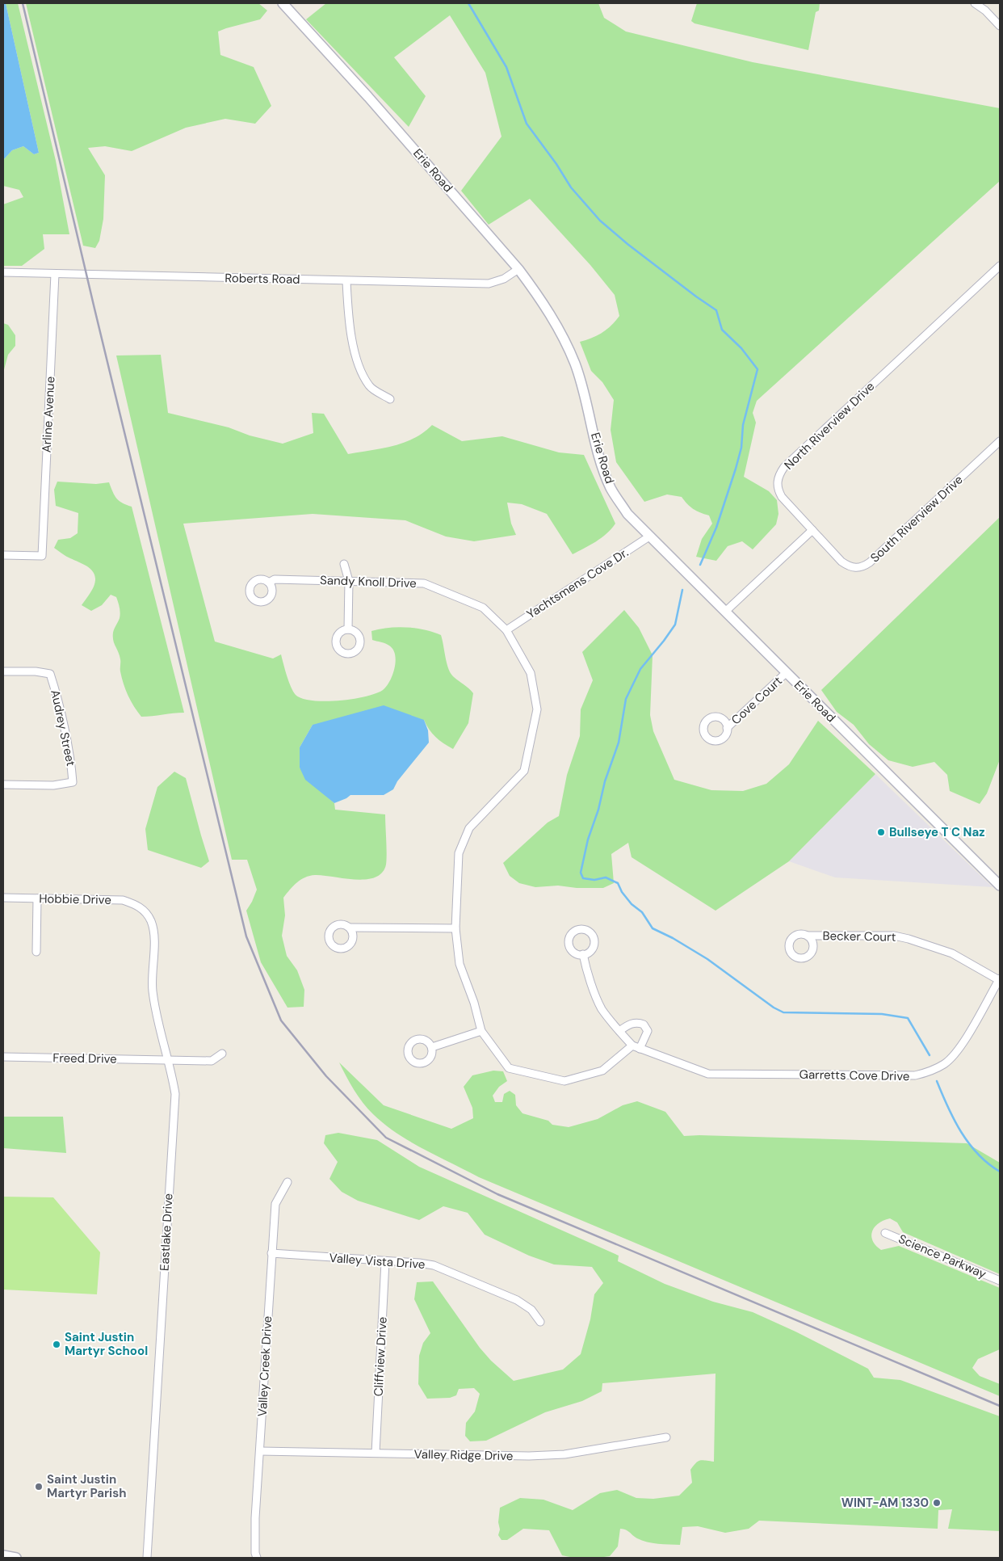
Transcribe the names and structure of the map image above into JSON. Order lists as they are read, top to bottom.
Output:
{
  "streets": {
    "street": [
      "Erie Road",
      "Roberts Road",
      "Arline Avenue",
      "North Riverview Drive",
      "South Riverview Drive",
      "Sandy Knoll Drive",
      "Yachtsmens Cove Dr.",
      "Cove Court",
      "Audrey Street",
      "Hobbie Drive",
      "Becker Court",
      "Freed Drive",
      "Garretts Cove Drive",
      "Eastlake Drive",
      "Science Parkway",
      "Valley Vista Drive",
      "Cliffview Drive",
      "Valley Creek Drive",
      "Valley Ridge Drive"
    ]
  },
  "crossings": [
    ["Erie Road", "Roberts Road"],
    ["Erie Road", "Yachtsmens Cove Dr."],
    ["Erie Road", "Cove Court"],
    ["Roberts Road", "Arline Avenue"],
    ["North Riverview Drive", "South Riverview Drive"],
    ["Sandy Knoll Drive", "Yachtsmens Cove Dr."],
    ["Sandy Knoll Drive", "Garretts Cove Drive"],
    ["Hobbie Drive", "Eastlake Drive"],
    ["Becker Court", "Garretts Cove Drive"],
    ["Freed Drive", "Eastlake Drive"],
    ["Valley Vista Drive", "Cliffview Drive"],
    ["Valley Vista Drive", "Valley Creek Drive"],
    ["Cliffview Drive", "Valley Ridge Drive"],
    ["Valley Creek Drive", "Valley Ridge Drive"]
  ],
  "places": [
    "Bullseye T C Naz",
    "Saint Justin Martyr School",
    "Saint Justin Martyr Parish",
    "WINT-AM 1330"
  ]
}
